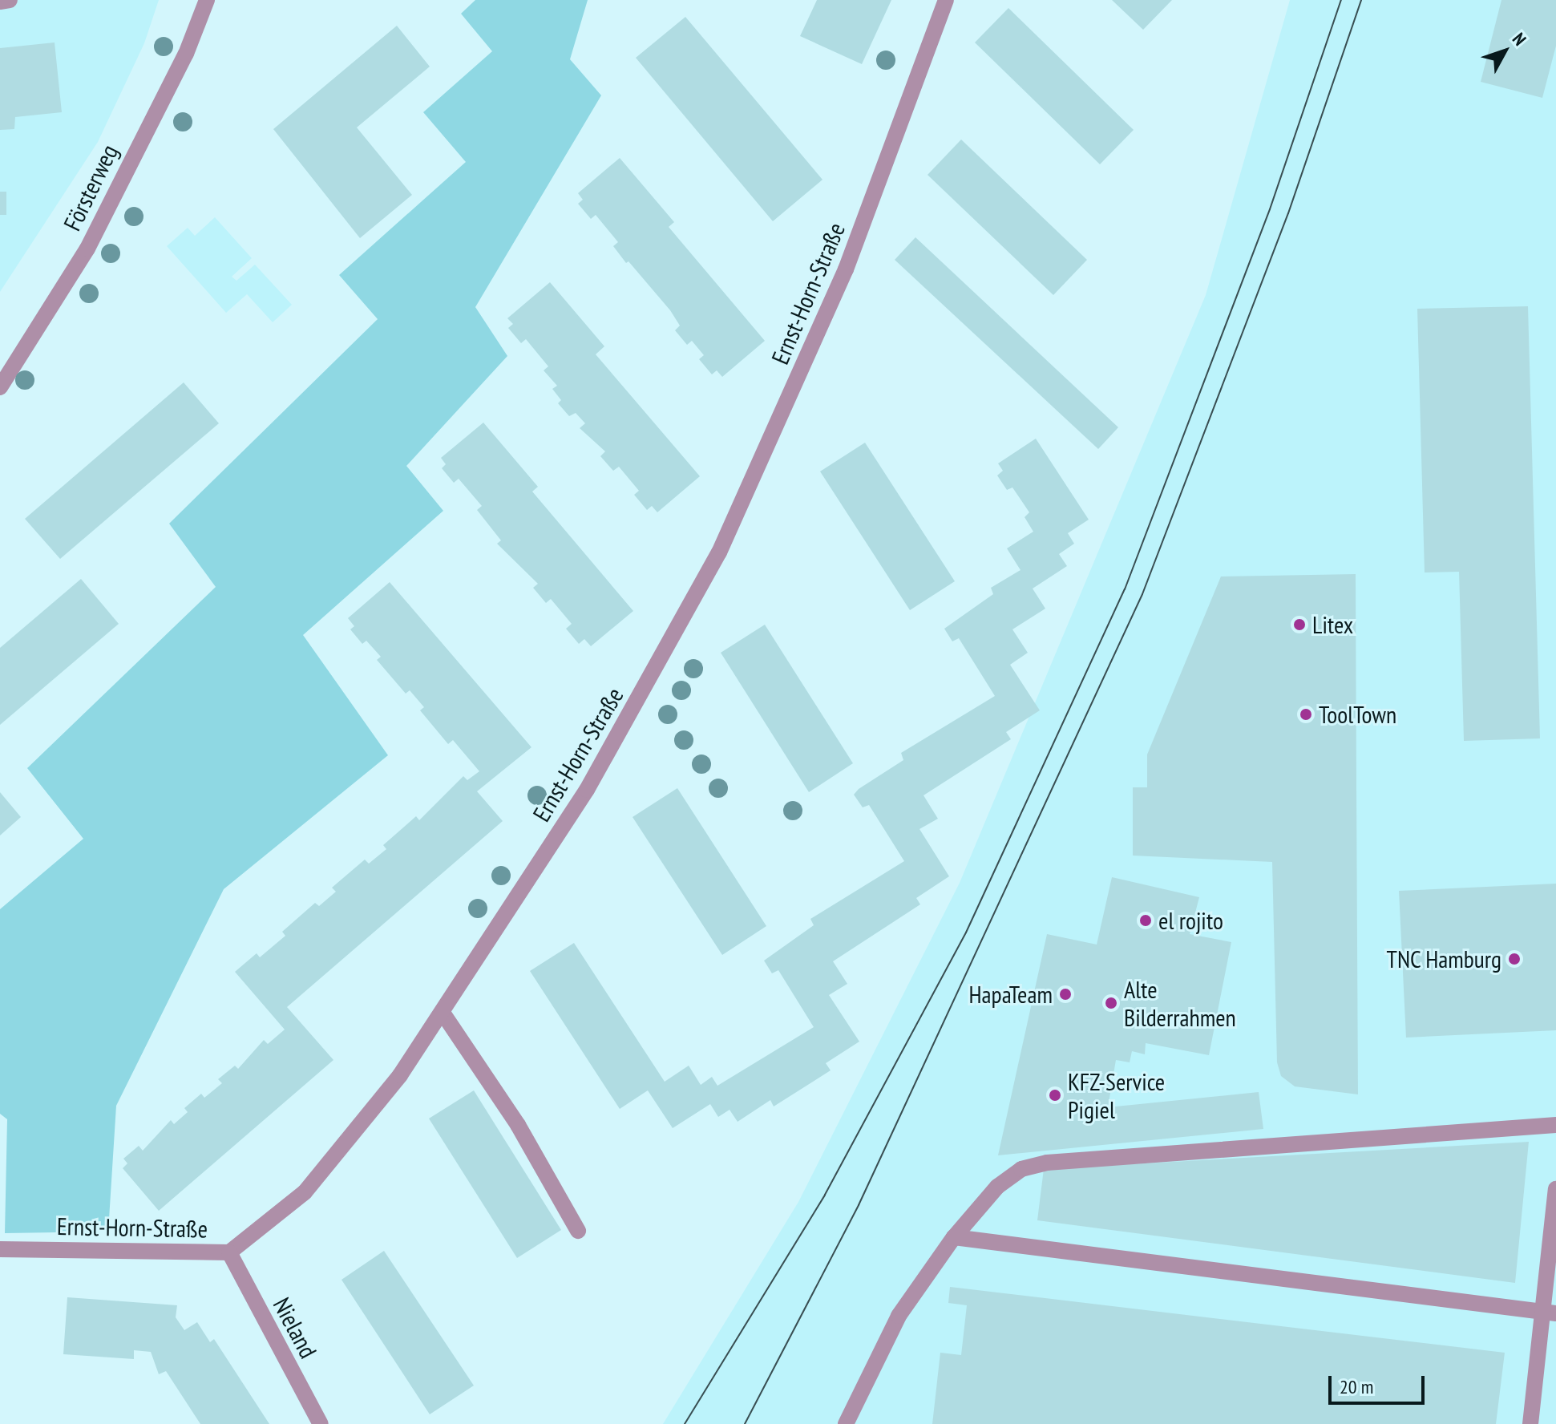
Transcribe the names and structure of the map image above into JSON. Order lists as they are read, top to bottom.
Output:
{
  "streets": {
    "street": ["Försterweg", "Ernst-Horn-Straße", "Nieland"]
  },
  "crossings": [
    ["Ernst-Horn-Straße", "Nieland"]
  ],
  "places": [
    "Litex",
    "ToolTown",
    "el rojito",
    "TNC Hamburg",
    "HapaTeam",
    "Alte Bilderrahmen",
    "KFZ-Service Pigiel"
  ],
  "scale_bar": "20 m",
  "north": "top right"
}
